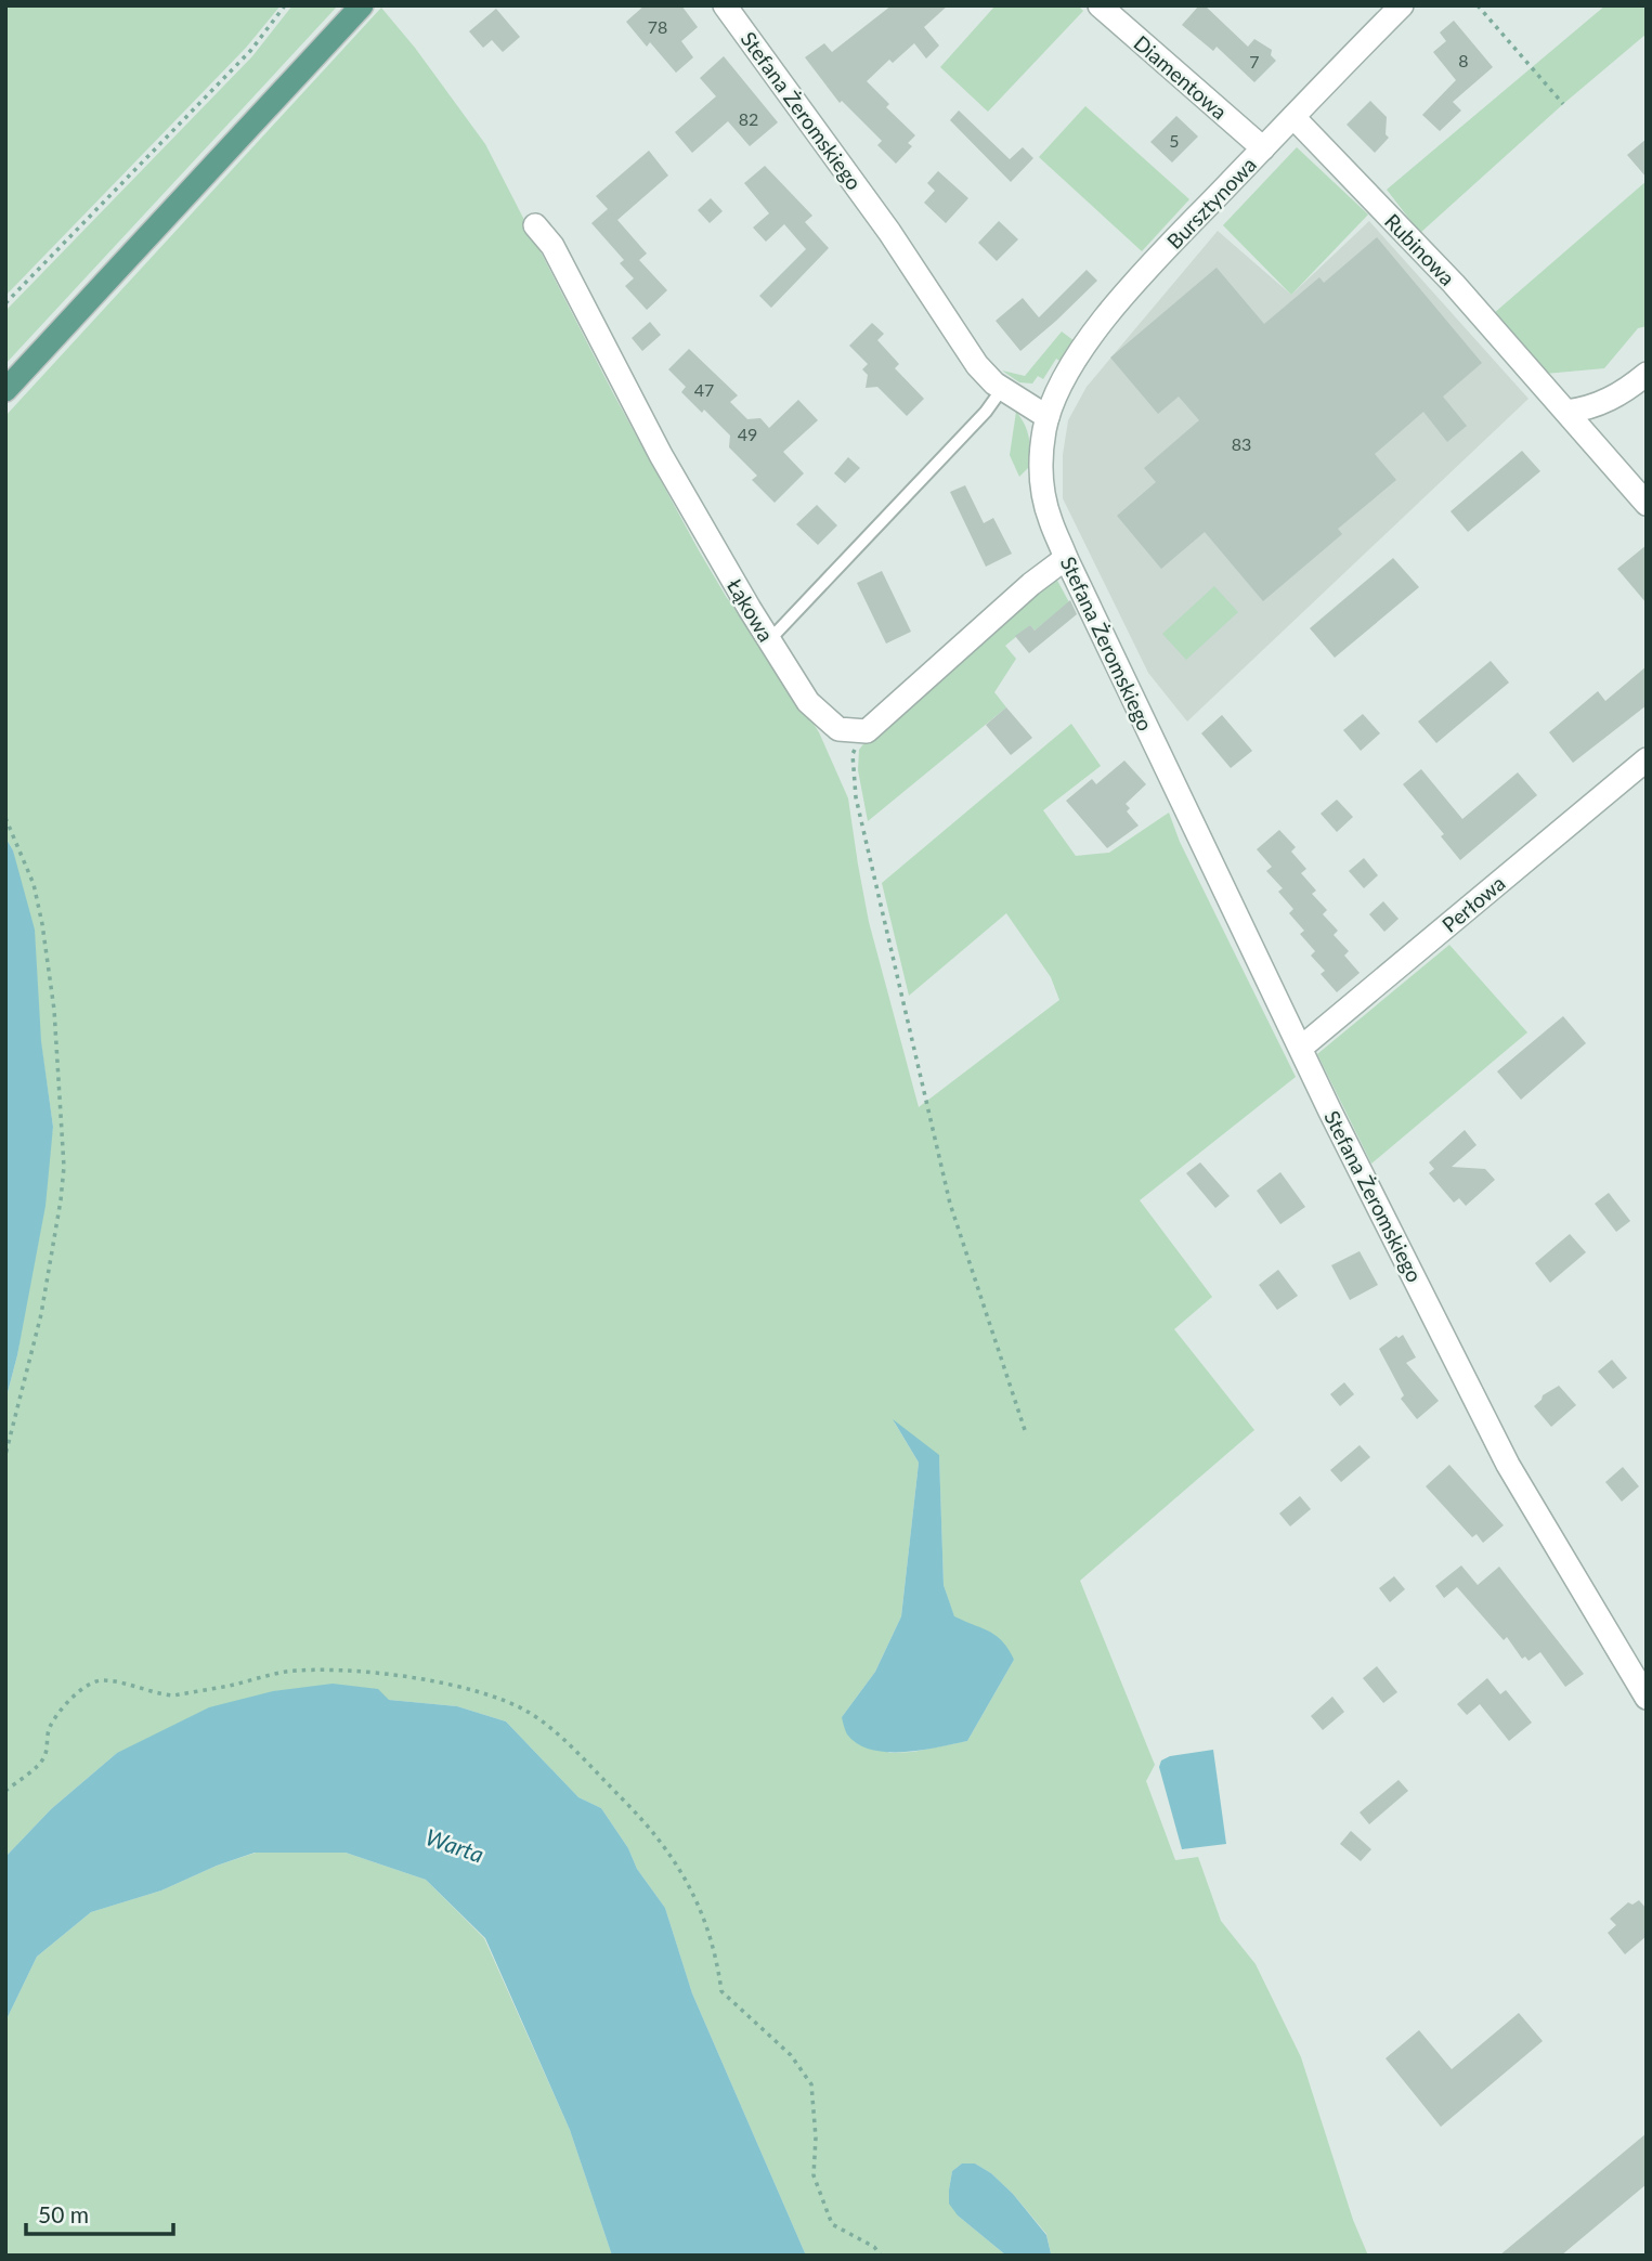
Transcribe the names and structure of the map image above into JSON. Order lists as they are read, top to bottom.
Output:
{
  "streets": {
    "street": [
      "Diamentowa",
      "Stefana Żeromskiego",
      "Bursztynowa",
      "Rubinowa",
      "Łąkowa",
      "Perłowa"
    ]
  },
  "crossings": [
    ["Diamentowa", "Bursztynowa"],
    ["Stefana Żeromskiego", "Bursztynowa"],
    ["Stefana Żeromskiego", "Perłowa"],
    ["Bursztynowa", "Rubinowa"]
  ],
  "water": ["Warta"],
  "house_numbers": [
    "78",
    "8",
    "7",
    "82",
    "5",
    "47",
    "49",
    "83"
  ],
  "scale_bar": "50 m"
}
